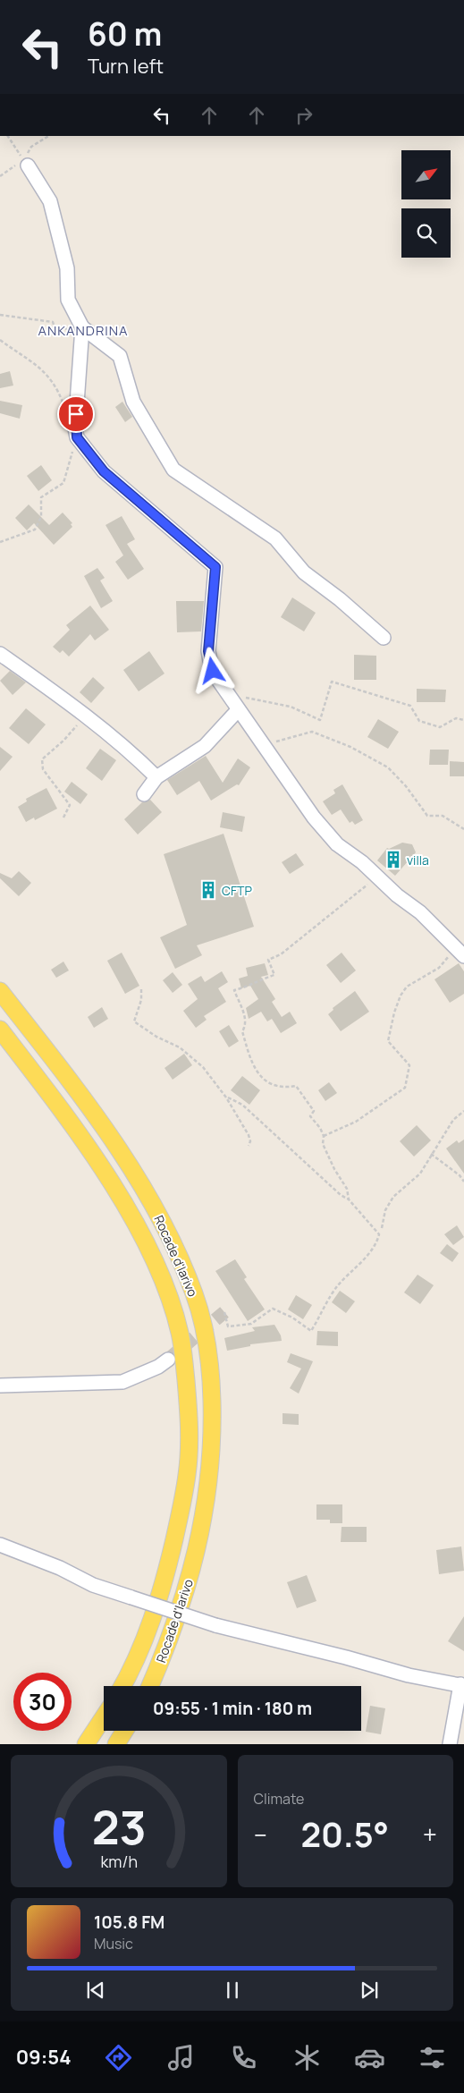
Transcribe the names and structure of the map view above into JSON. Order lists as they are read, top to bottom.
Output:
{
  "streets": {
    "main road": ["Rocade d'Iarivo"]
  },
  "districts": ["ANKANDRINA"],
  "places": {
    "building": ["villa", "CFTP"]
  },
  "north": "top right",
  "page": {
    "turn": ["60 m", "Turn left"],
    "limit": "30",
    "trip": "09:55 · 1 min · 180 m",
    "tile": "Climate",
    "heat": ["−", "20.5°", "+"],
    "song": ["105.8 FM", "Music"],
    "tabs": "09:54",
    "gauge": ["23", "km/h"]
  }
}
